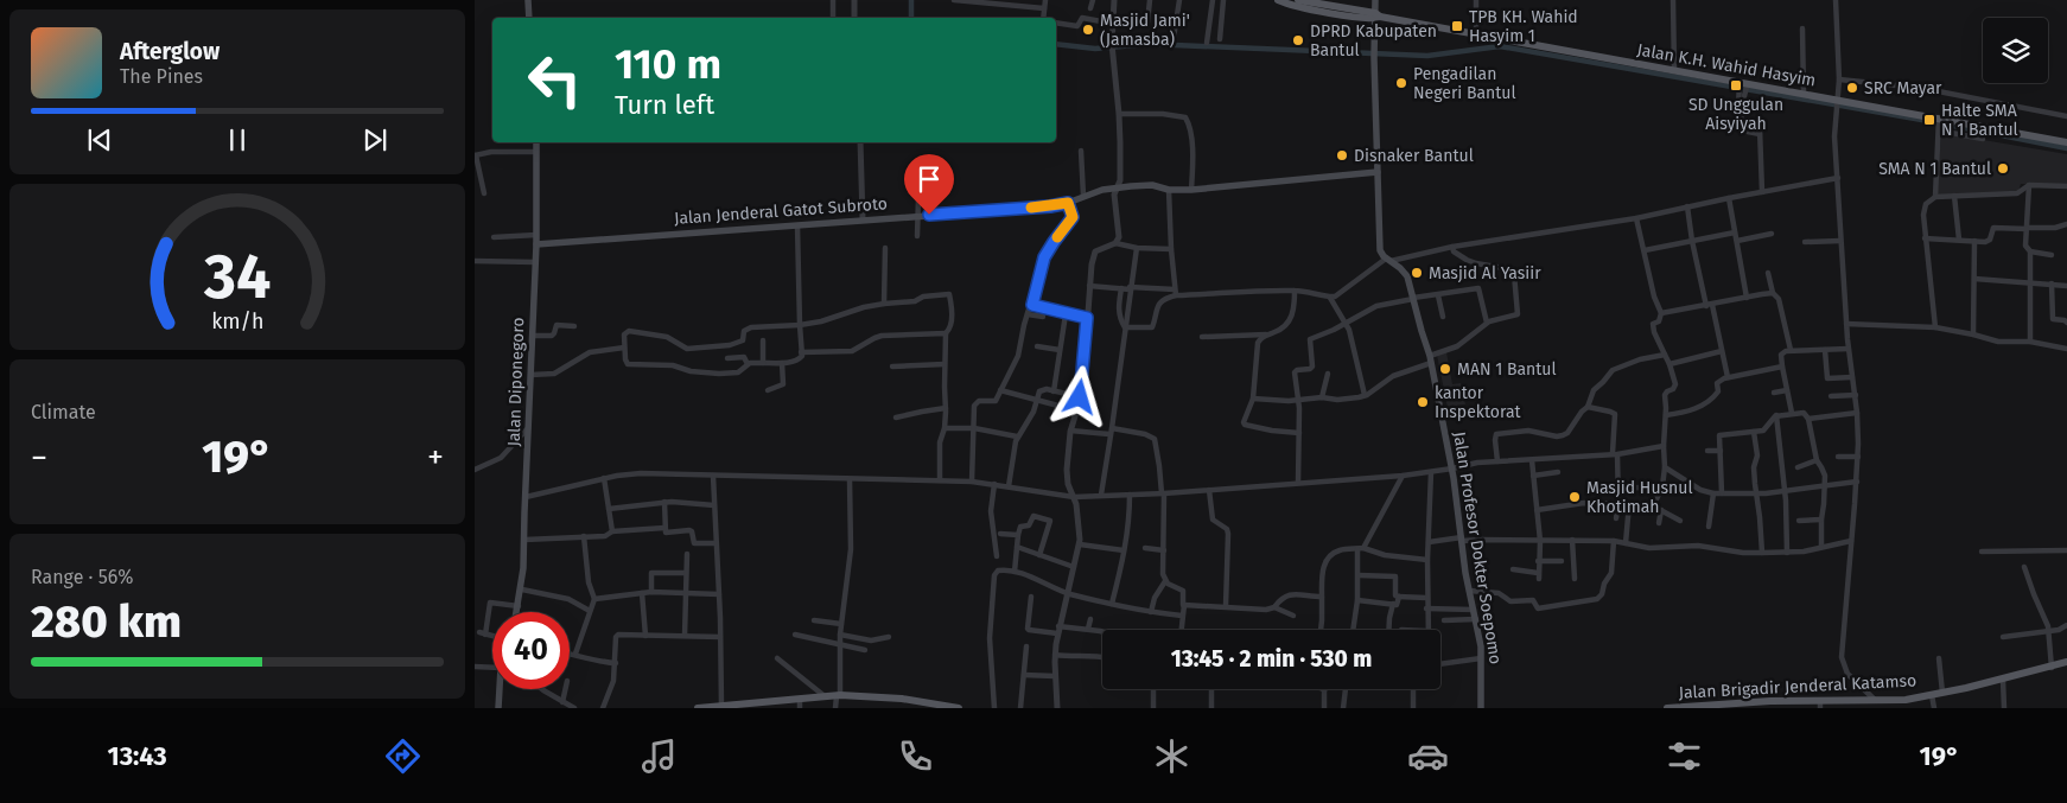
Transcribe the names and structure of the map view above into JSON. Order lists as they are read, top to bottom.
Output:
{
  "streets": {
    "main road": [
      "Jalan K.H. Wahid Hasyim",
      "Jalan Jenderal Gatot Subroto",
      "Jalan Diponegoro",
      "Jalan Profesor Dokter Soepomo",
      "Jalan Brigadir Jenderal Katamso"
    ]
  },
  "crossings": [
    ["Jalan K.H. Wahid Hasyim", "Jalan Profesor Dokter Soepomo"],
    ["Jalan Jenderal Gatot Subroto", "Jalan Diponegoro"],
    ["Jalan Jenderal Gatot Subroto", "Jalan Profesor Dokter Soepomo"]
  ],
  "places": {
    "transit": ["TPB KH. Wahid Hasyim 1", "SD Unggulan Aisyiyah", "Halte SMA N 1 Bantul"],
    "other": [
      "Masjid Jami' (Jamasba)",
      "DPRD Kabupaten Bantul",
      "Pengadilan Negeri Bantul",
      "SRC Mayar",
      "Disnaker Bantul",
      "SMA N 1 Bantul",
      "Masjid Al Yasiir",
      "MAN 1 Bantul",
      "kantor Inspektorat",
      "Masjid Husnul Khotimah"
    ]
  },
  "page": {
    "turn": ["110 m", "Turn left"],
    "song": ["Afterglow", "The Pines"],
    "tile": [
      "Climate",
      ["Range · 56%", "280 km"]
    ],
    "heat": ["−", "19°", "+"],
    "limit": "40",
    "trip": "13:45 · 2 min · 530 m",
    "tabs": ["13:43", "19°"],
    "gauge": ["34", "km/h"]
  }
}
